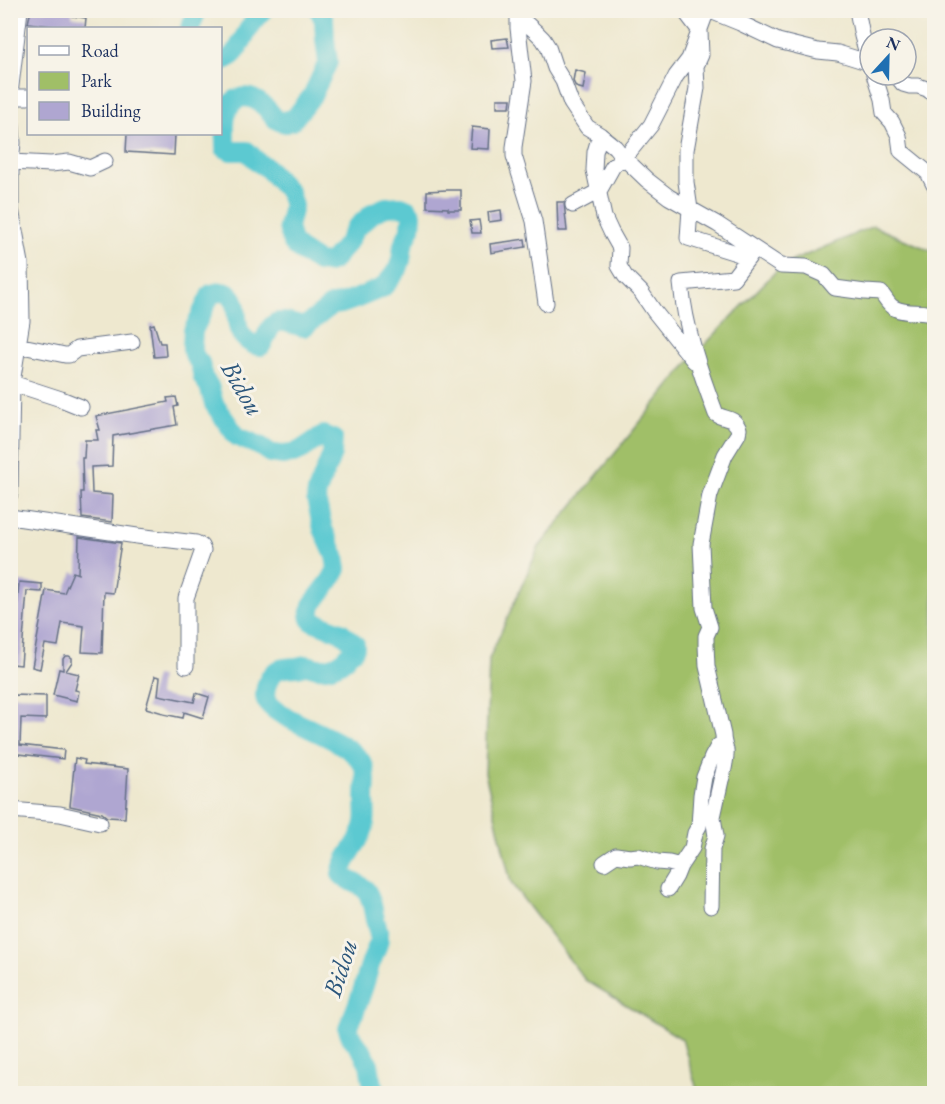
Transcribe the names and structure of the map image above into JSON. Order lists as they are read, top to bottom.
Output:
{
  "water": ["Bidou"],
  "legend": ["Road", "Park", "Building"],
  "north": "top"
}
